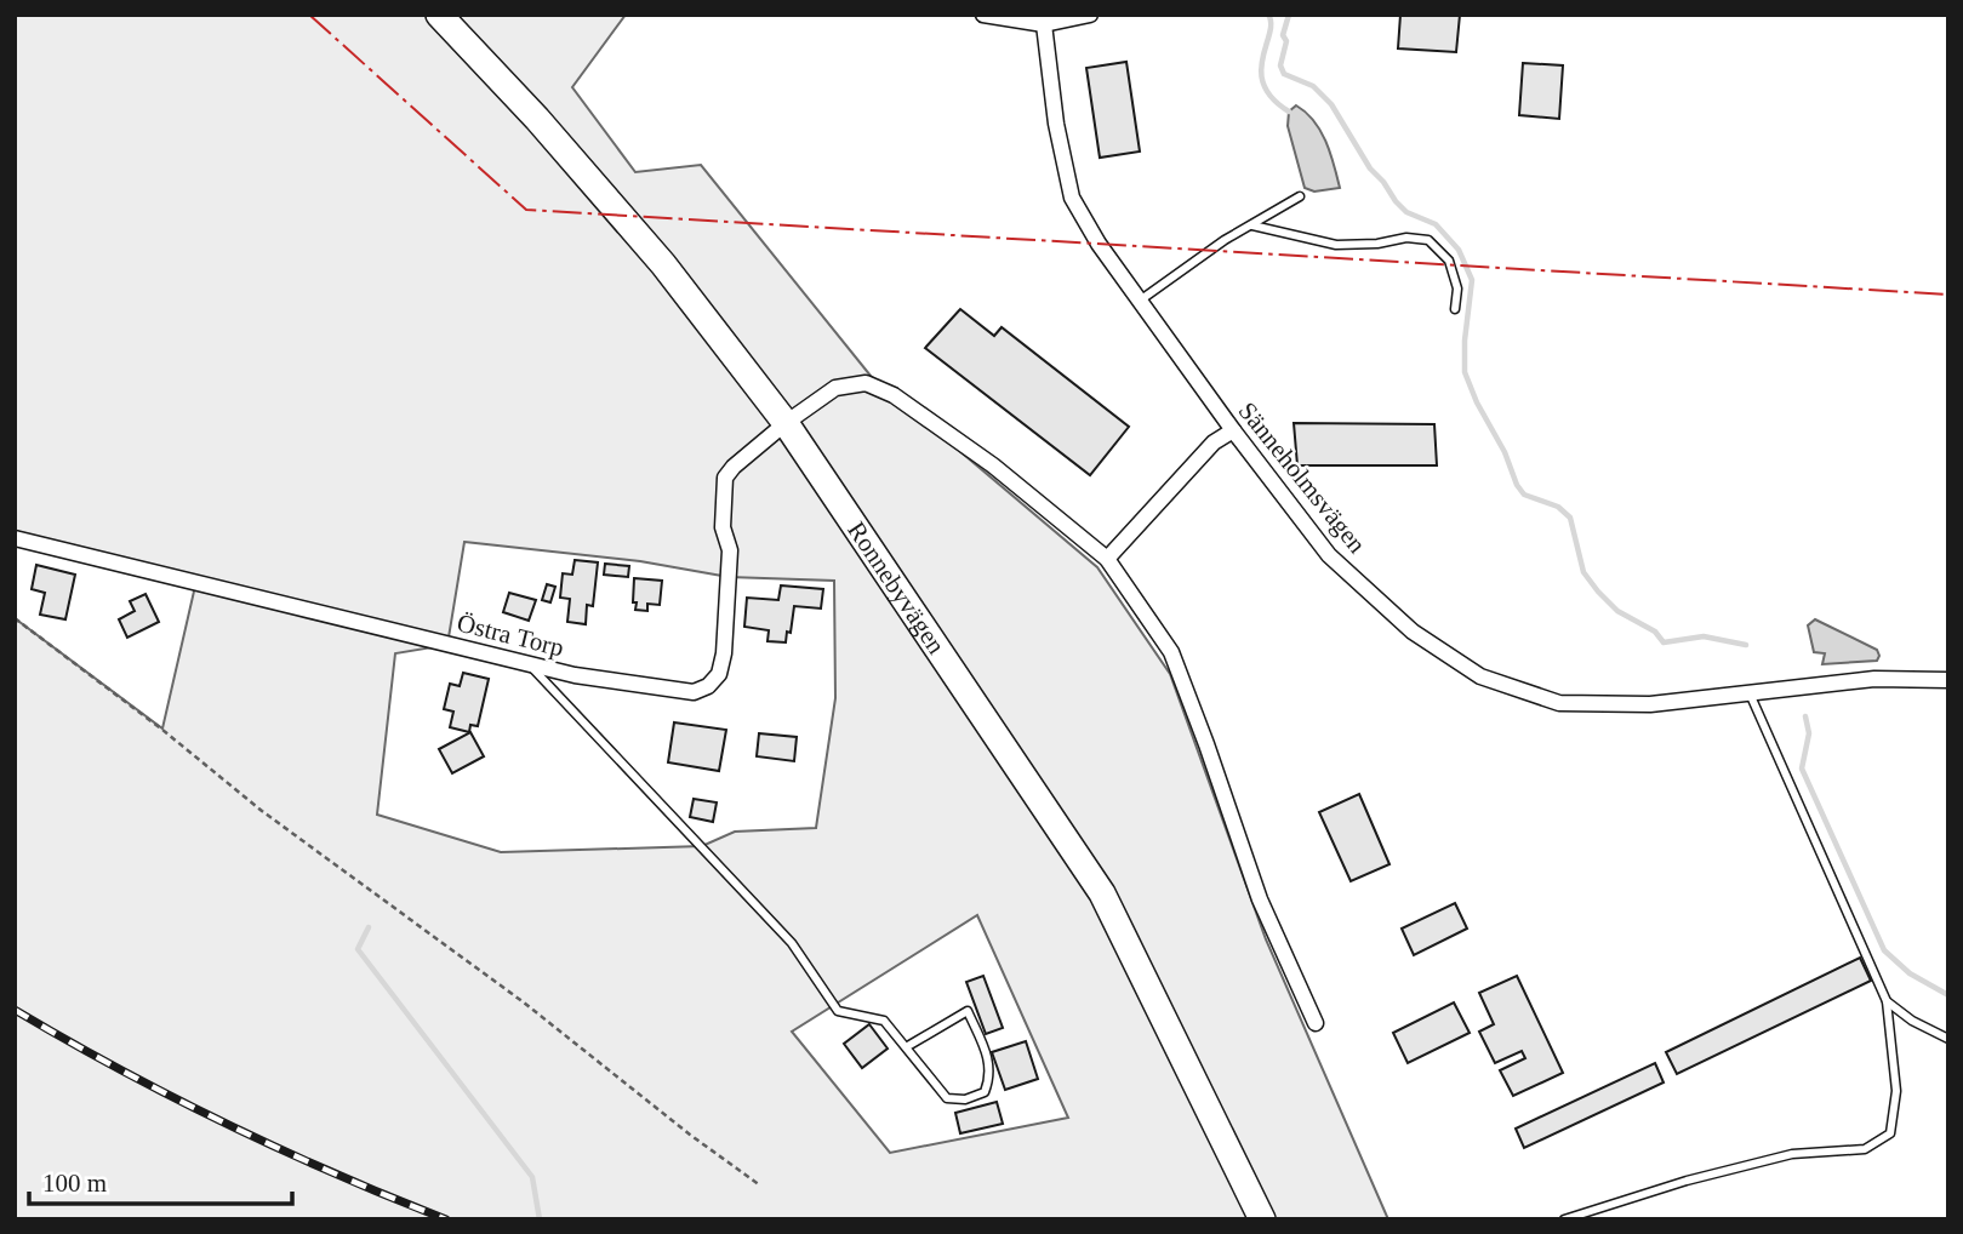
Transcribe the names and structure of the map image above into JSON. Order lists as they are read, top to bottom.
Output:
{
  "streets": {
    "main road": ["Ronnebyvägen"],
    "street": ["Sänneholmsvägen", "Östra Torp"]
  },
  "crossings": [
    ["Ronnebyvägen", "Östra Torp"]
  ],
  "scale_bar": "100 m"
}
